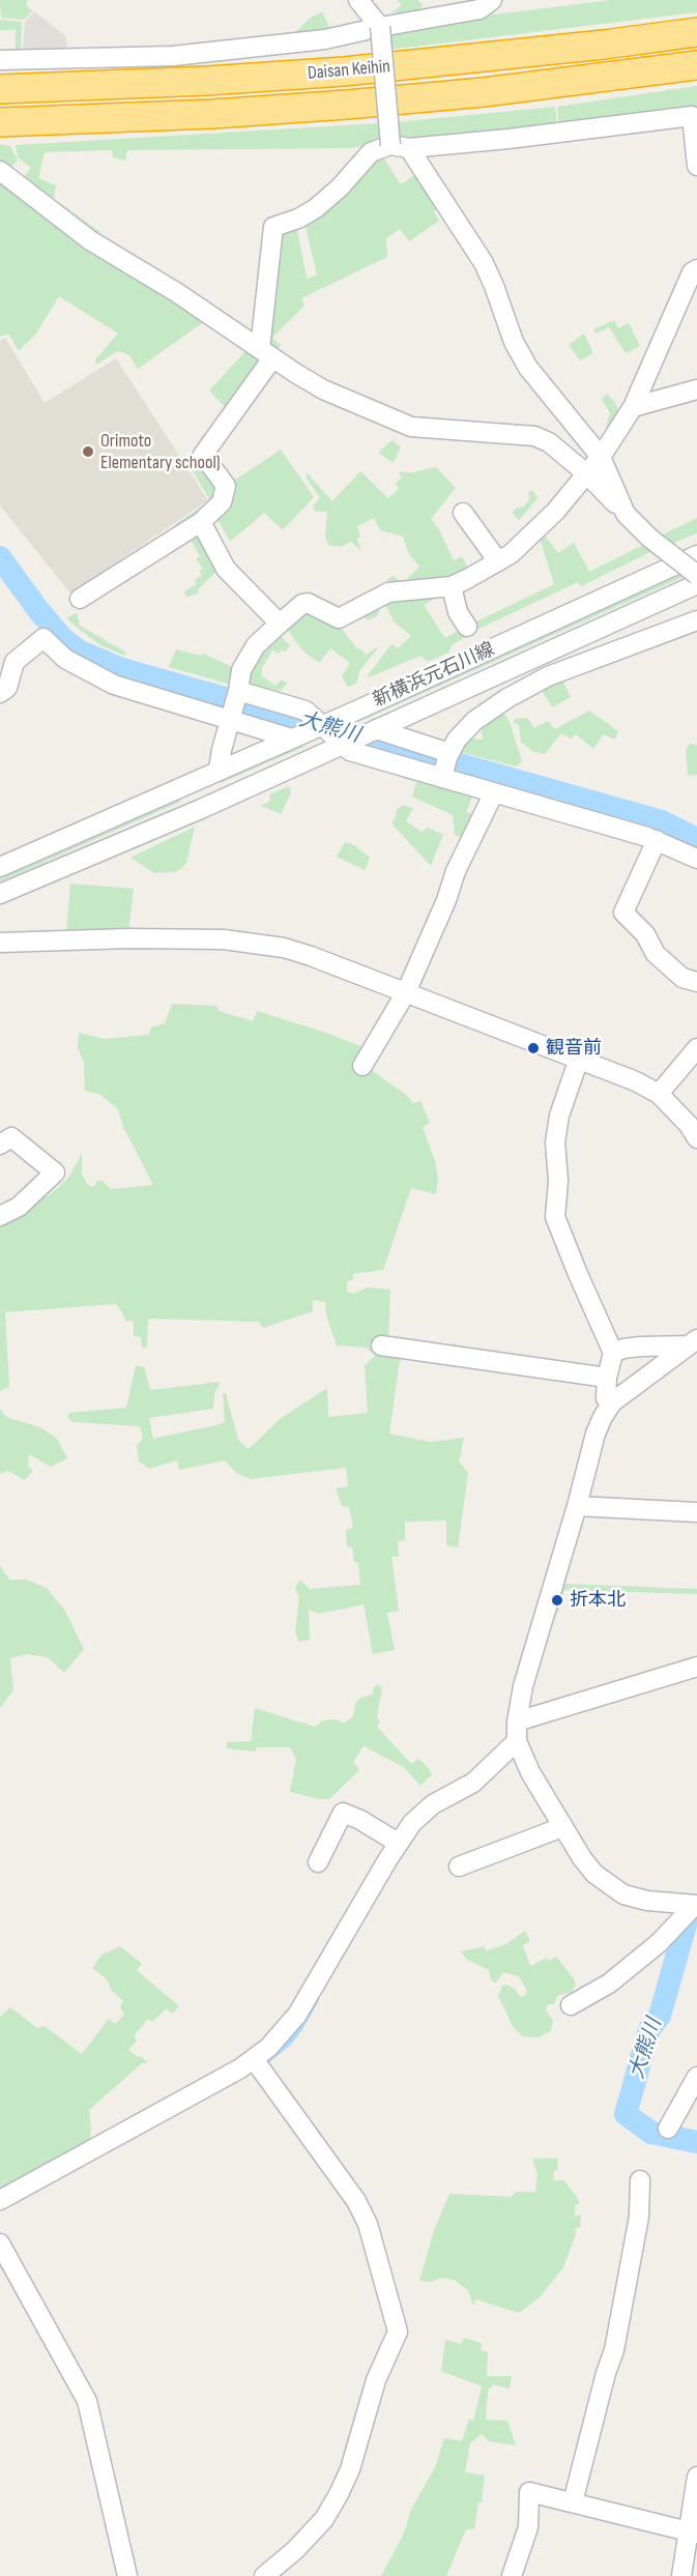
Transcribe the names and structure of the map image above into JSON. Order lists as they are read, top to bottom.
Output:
{
  "streets": {
    "highway": ["Daisan Keihin"],
    "street": ["新横浜元石川線"]
  },
  "water": ["大熊川"],
  "places": ["Orimoto Elementary school)", "観音前", "折本北"]
}
